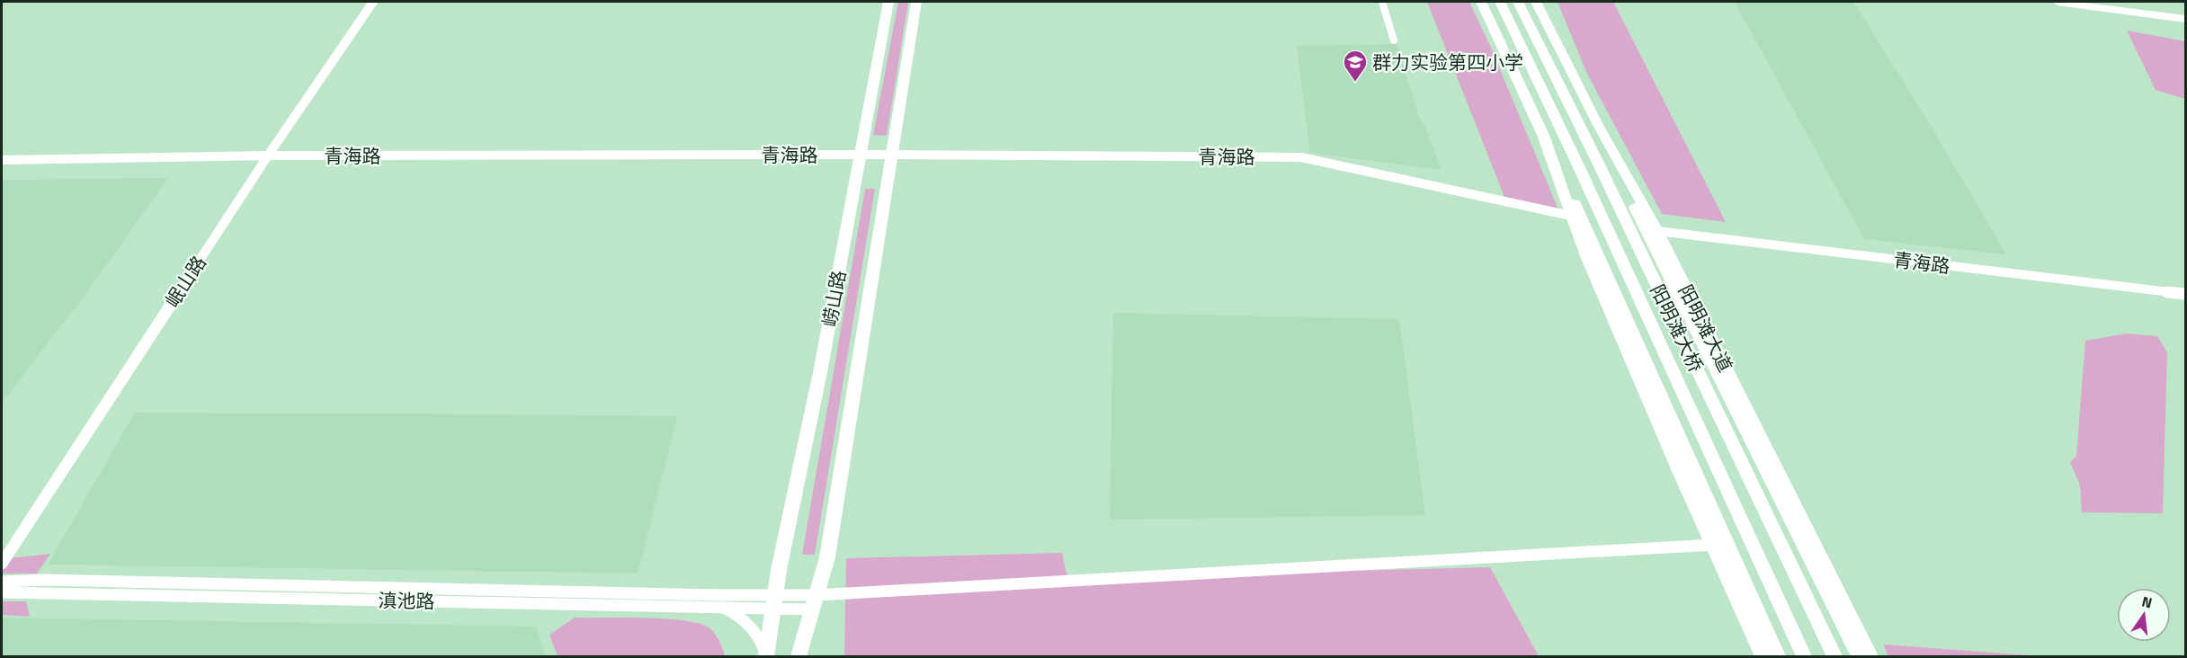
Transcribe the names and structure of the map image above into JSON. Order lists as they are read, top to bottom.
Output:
{
  "streets": {
    "main road": ["崂山路", "阳明滩大桥", "阳明滩大道"],
    "street": ["青海路", "岷山路", "滇池路"]
  },
  "crossings": [
    ["青海路", "岷山路"],
    ["青海路", "崂山路"],
    ["青海路", "阳明滩大道"],
    ["崂山路", "滇池路"]
  ],
  "places": {
    "school or university": ["群力实验第四小学"]
  },
  "north": "top"
}
